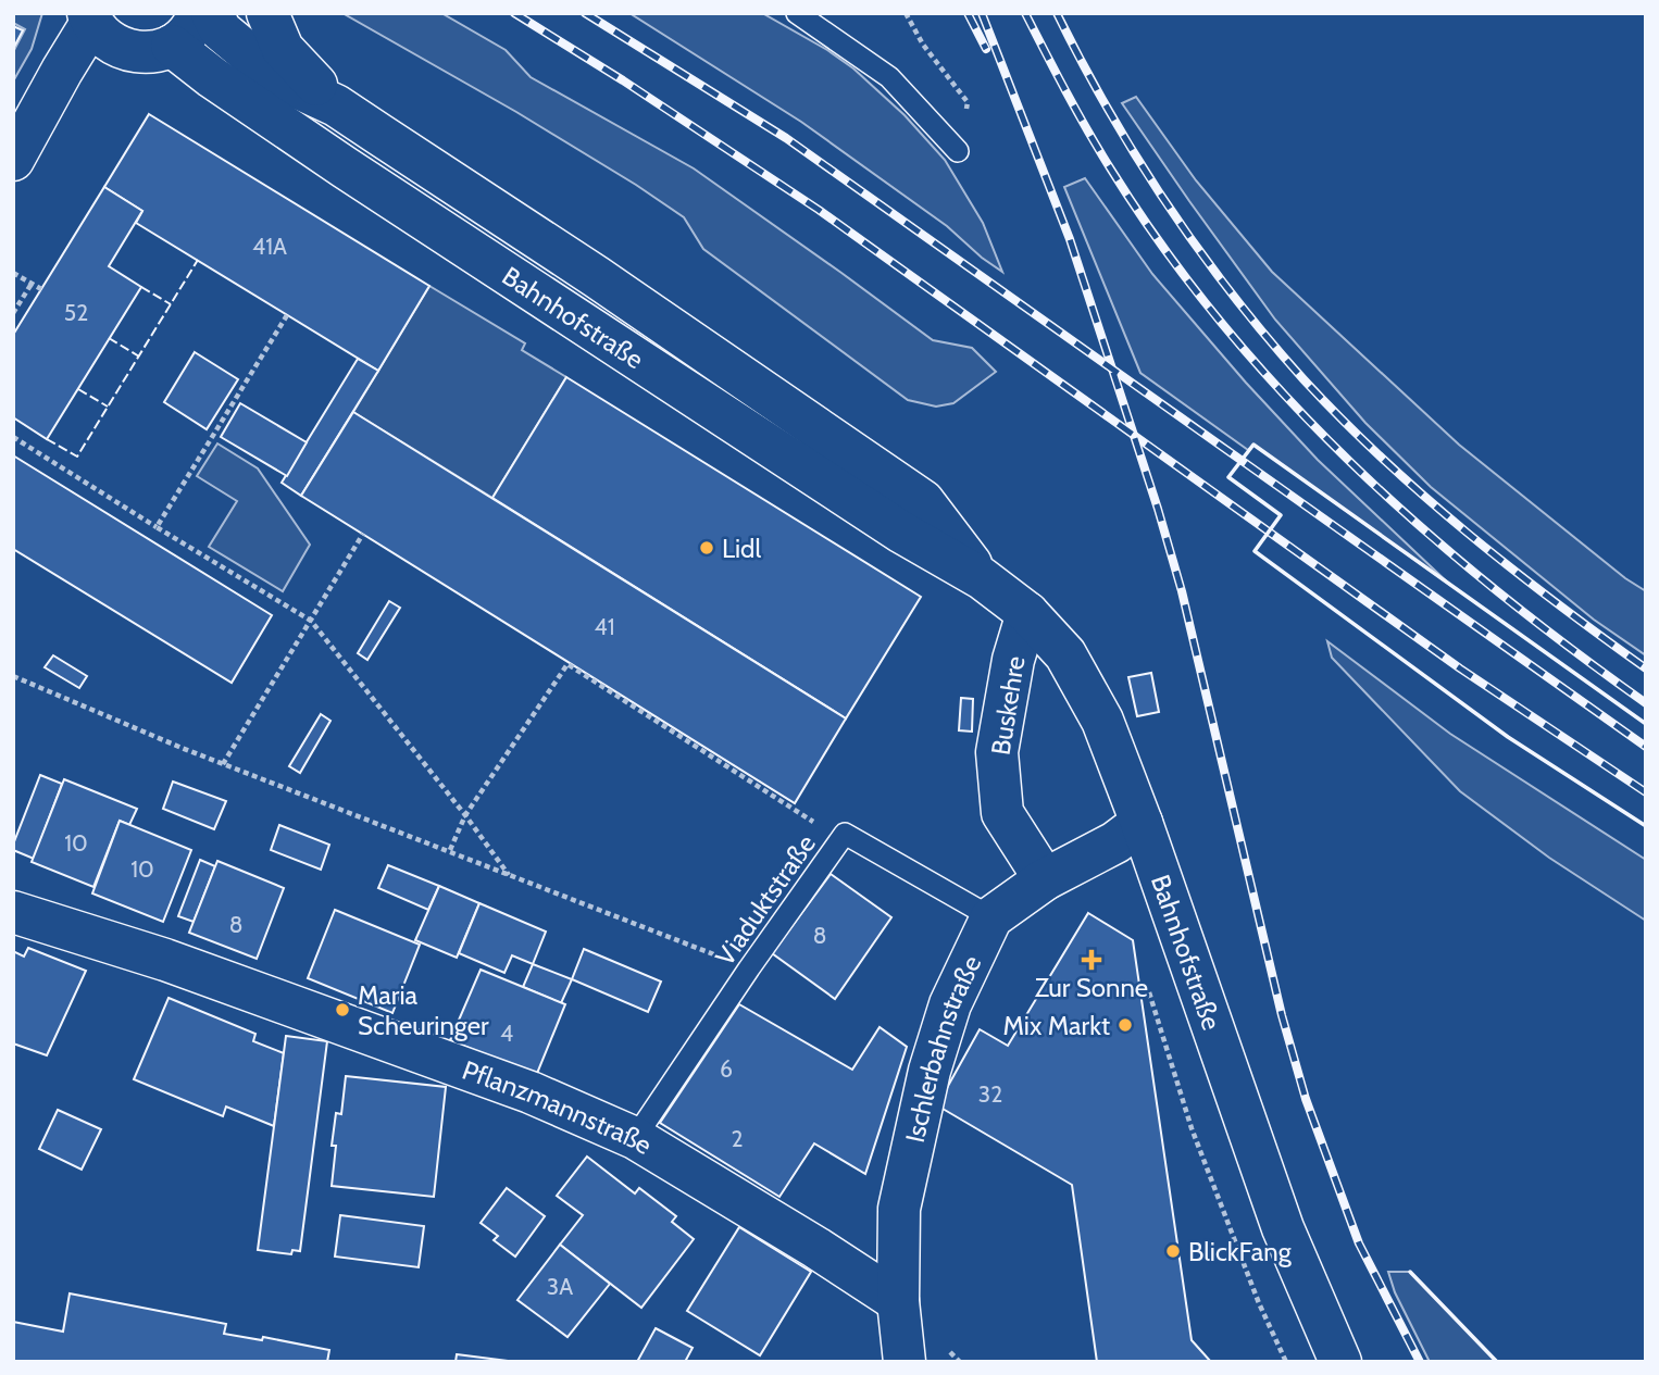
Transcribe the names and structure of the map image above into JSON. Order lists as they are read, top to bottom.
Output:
{
  "streets": {
    "main road": [
      "Bahnhofstraße",
      "Buskehre",
      "Ischlerbahnstraße",
      "Pflanzmannstraße"
    ],
    "lane": ["Viaduktstraße"]
  },
  "crossings": [
    ["Bahnhofstraße", "Buskehre"],
    ["Bahnhofstraße", "Ischlerbahnstraße"],
    ["Buskehre", "Ischlerbahnstraße"],
    ["Viaduktstraße", "Ischlerbahnstraße"],
    ["Viaduktstraße", "Pflanzmannstraße"],
    ["Ischlerbahnstraße", "Pflanzmannstraße"]
  ],
  "places": {
    "other": [
      "Lidl",
      "Maria Scheuringer",
      "Mix Markt",
      "BlickFang"
    ],
    "health": ["Zur Sonne"]
  },
  "house_numbers": [
    "41A",
    "52",
    "41",
    "10",
    "10",
    "8",
    "8",
    "4",
    "6",
    "32",
    "2",
    "3A"
  ]
}
